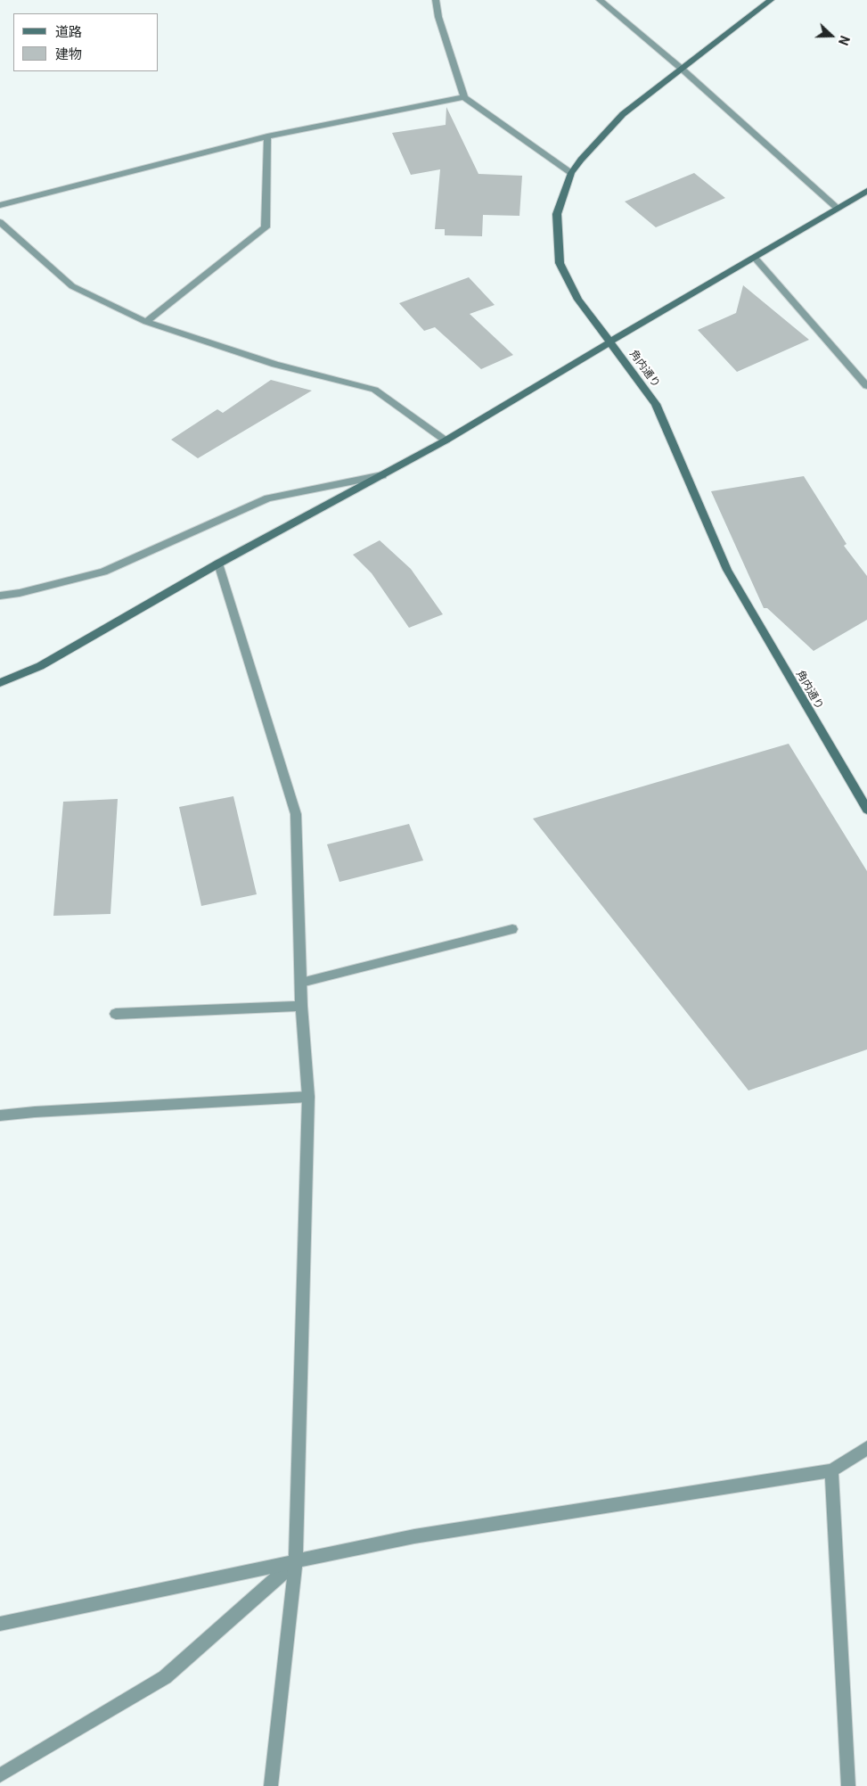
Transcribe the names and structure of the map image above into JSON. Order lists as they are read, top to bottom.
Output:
{
  "streets": {
    "street": ["角内通り"]
  },
  "legend": ["道路", "建物"],
  "north": "right"
}
